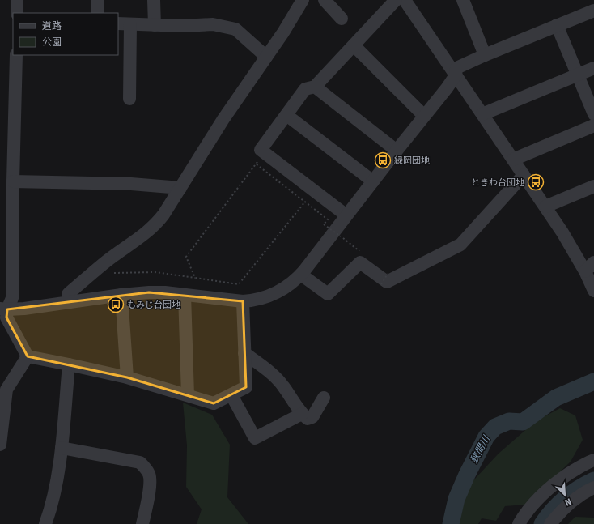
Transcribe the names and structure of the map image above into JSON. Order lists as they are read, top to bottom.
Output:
{
  "water": ["狭間川"],
  "places": {
    "bus stop": ["緑岡団地", "ときわ台団地", "もみじ台団地"]
  },
  "legend": ["道路", "公園"],
  "north": "bottom right"
}
